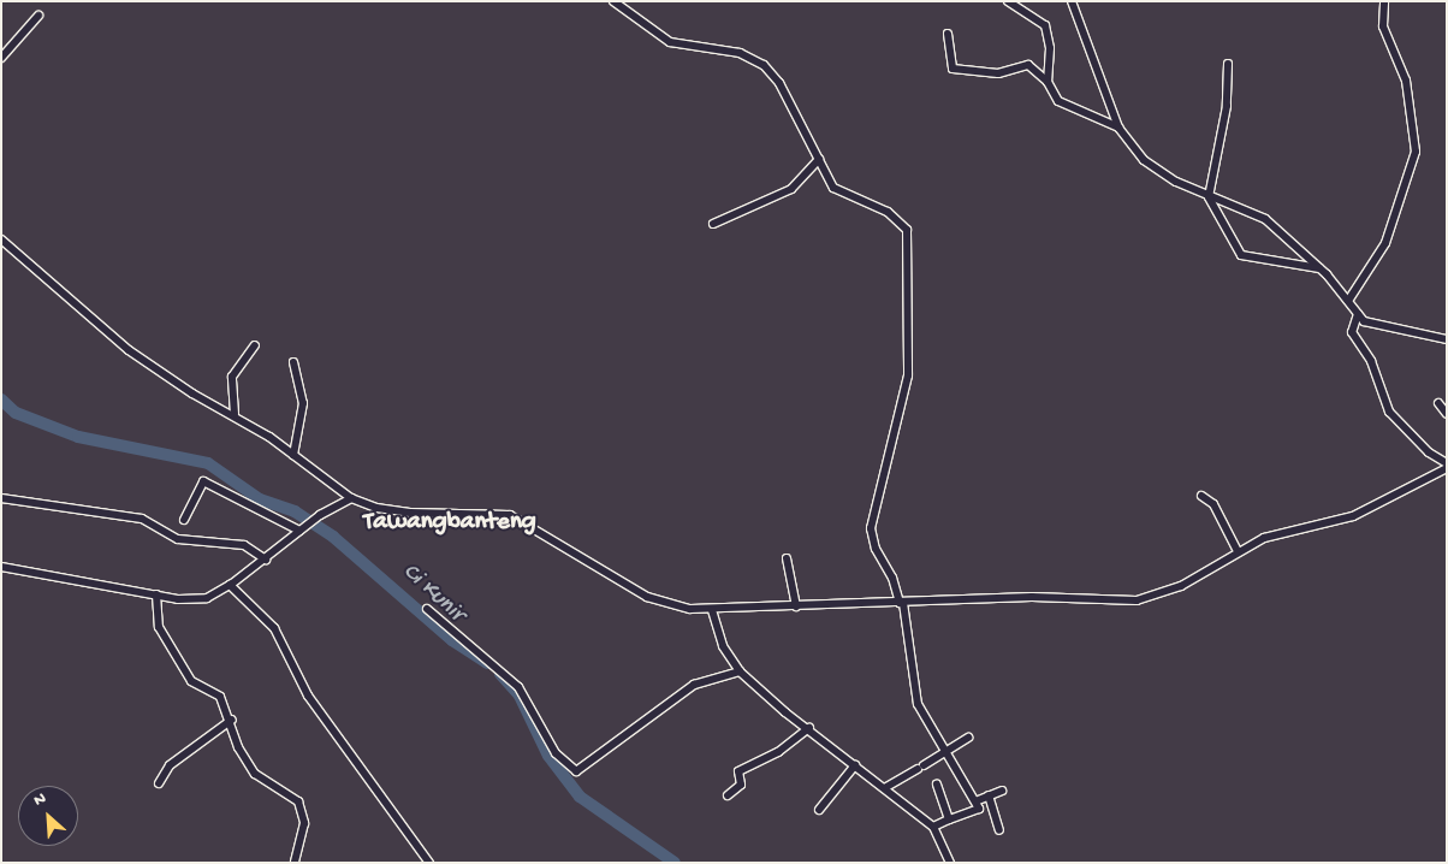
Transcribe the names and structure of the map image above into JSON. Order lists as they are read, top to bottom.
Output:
{
  "districts": ["Tawangbanteng"],
  "water": ["Ci Kunir"],
  "north": "top left"
}
